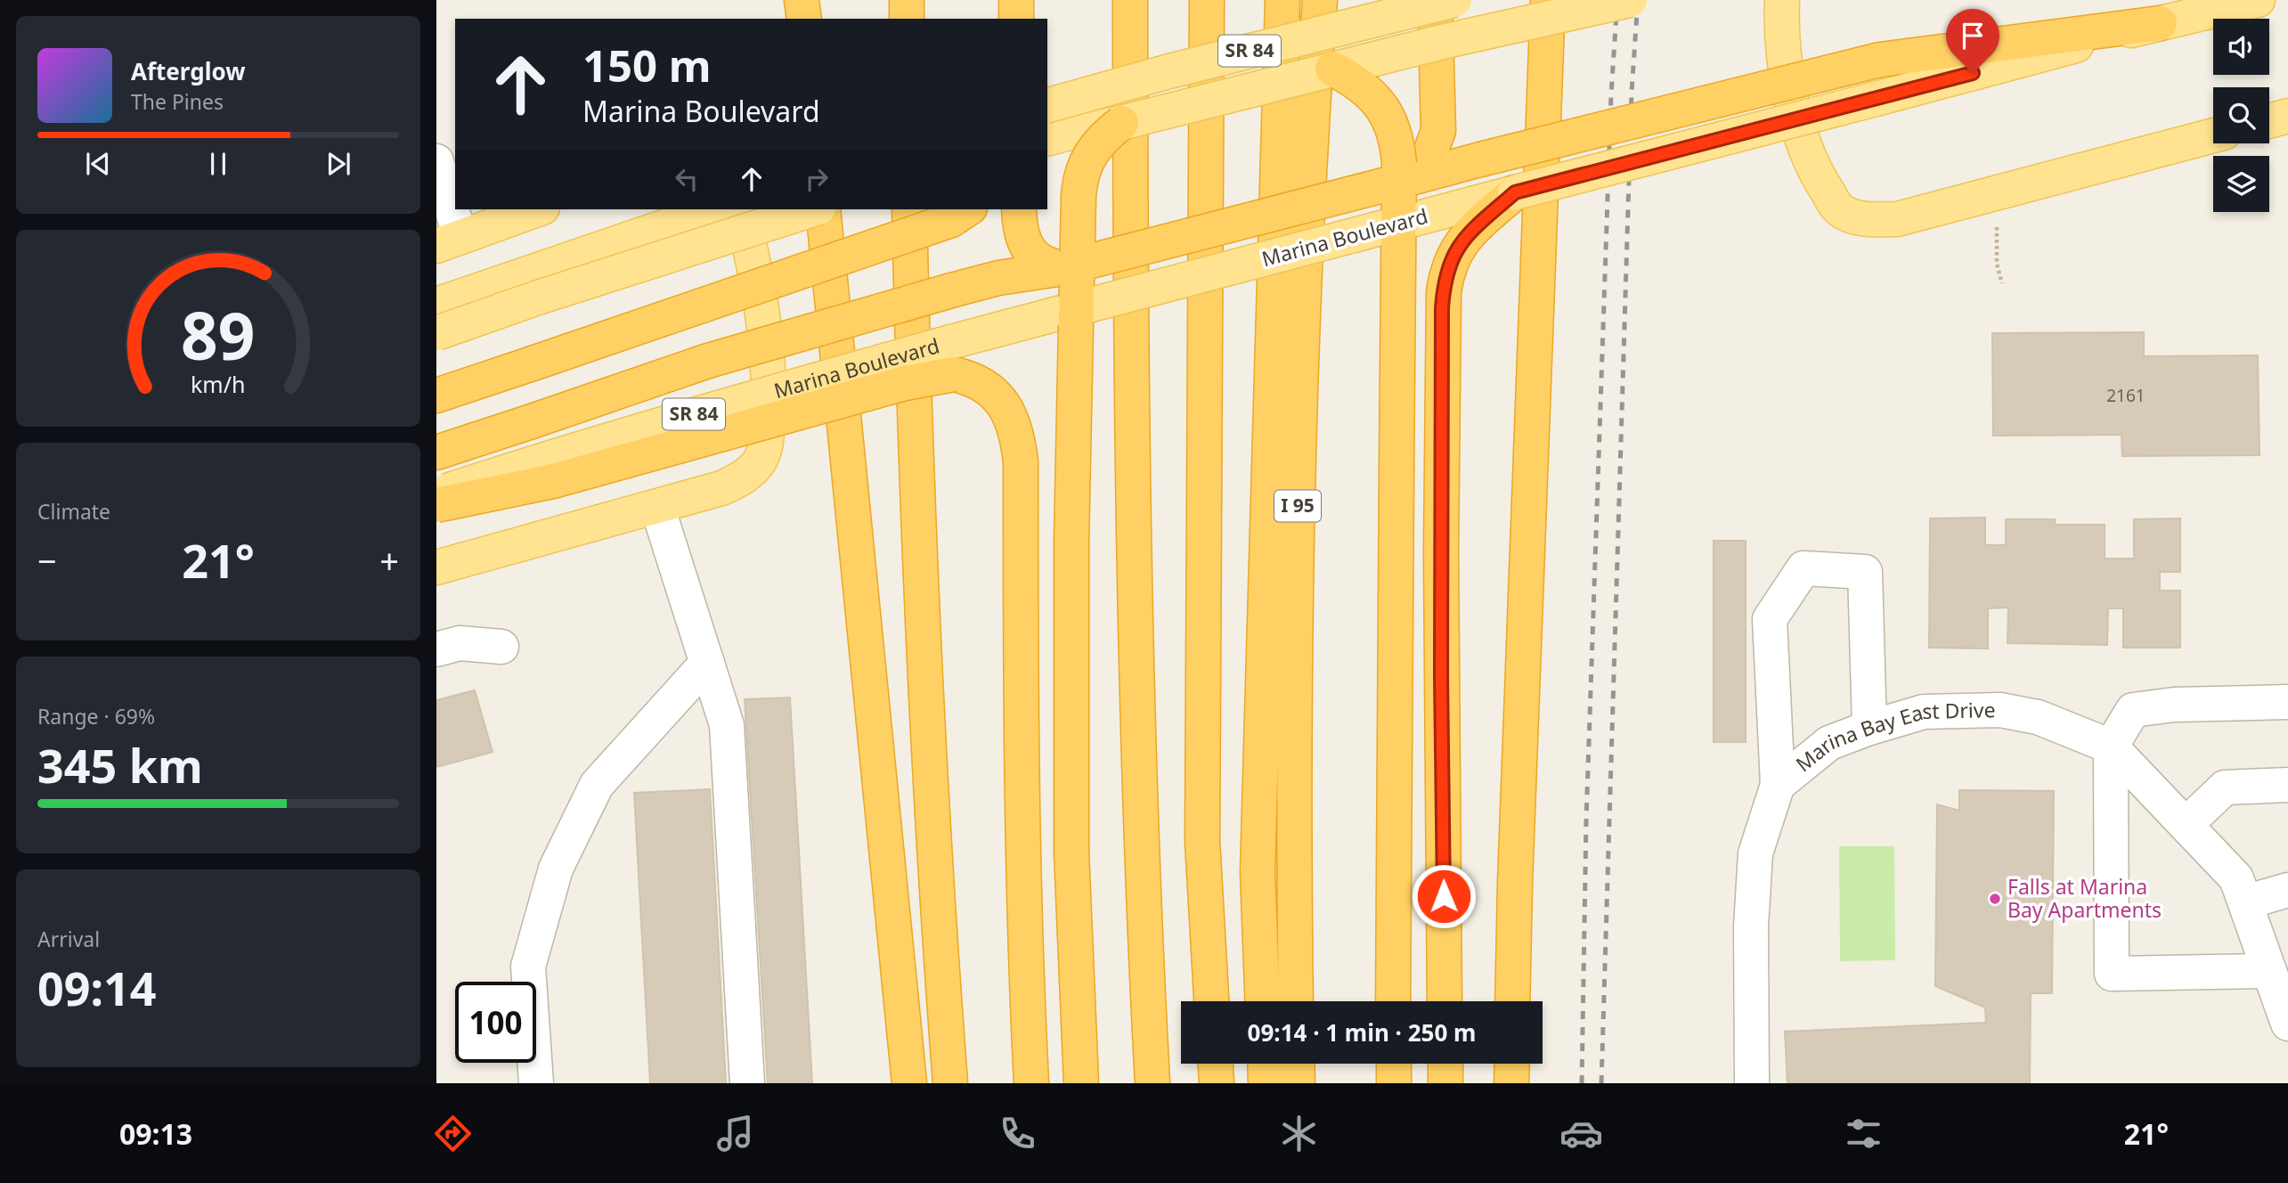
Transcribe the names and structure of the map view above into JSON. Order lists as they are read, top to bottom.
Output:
{
  "streets": {
    "highway": ["I 95"],
    "main road": ["SR 84", "Marina Boulevard"],
    "street": ["Marina Bay East Drive"]
  },
  "places": ["Falls at Marina Bay Apartments"],
  "house_numbers": ["2161"],
  "page": {
    "turn": ["150 m", "Marina Boulevard"],
    "song": ["Afterglow", "The Pines"],
    "tile": [
      "Climate",
      ["Range · 69%", "345 km"],
      ["Arrival", "09:14"]
    ],
    "heat": ["−", "21°", "+"],
    "limit": "100",
    "trip": "09:14 · 1 min · 250 m",
    "tabs": ["09:13", "21°"],
    "gauge": ["89", "km/h"]
  }
}
